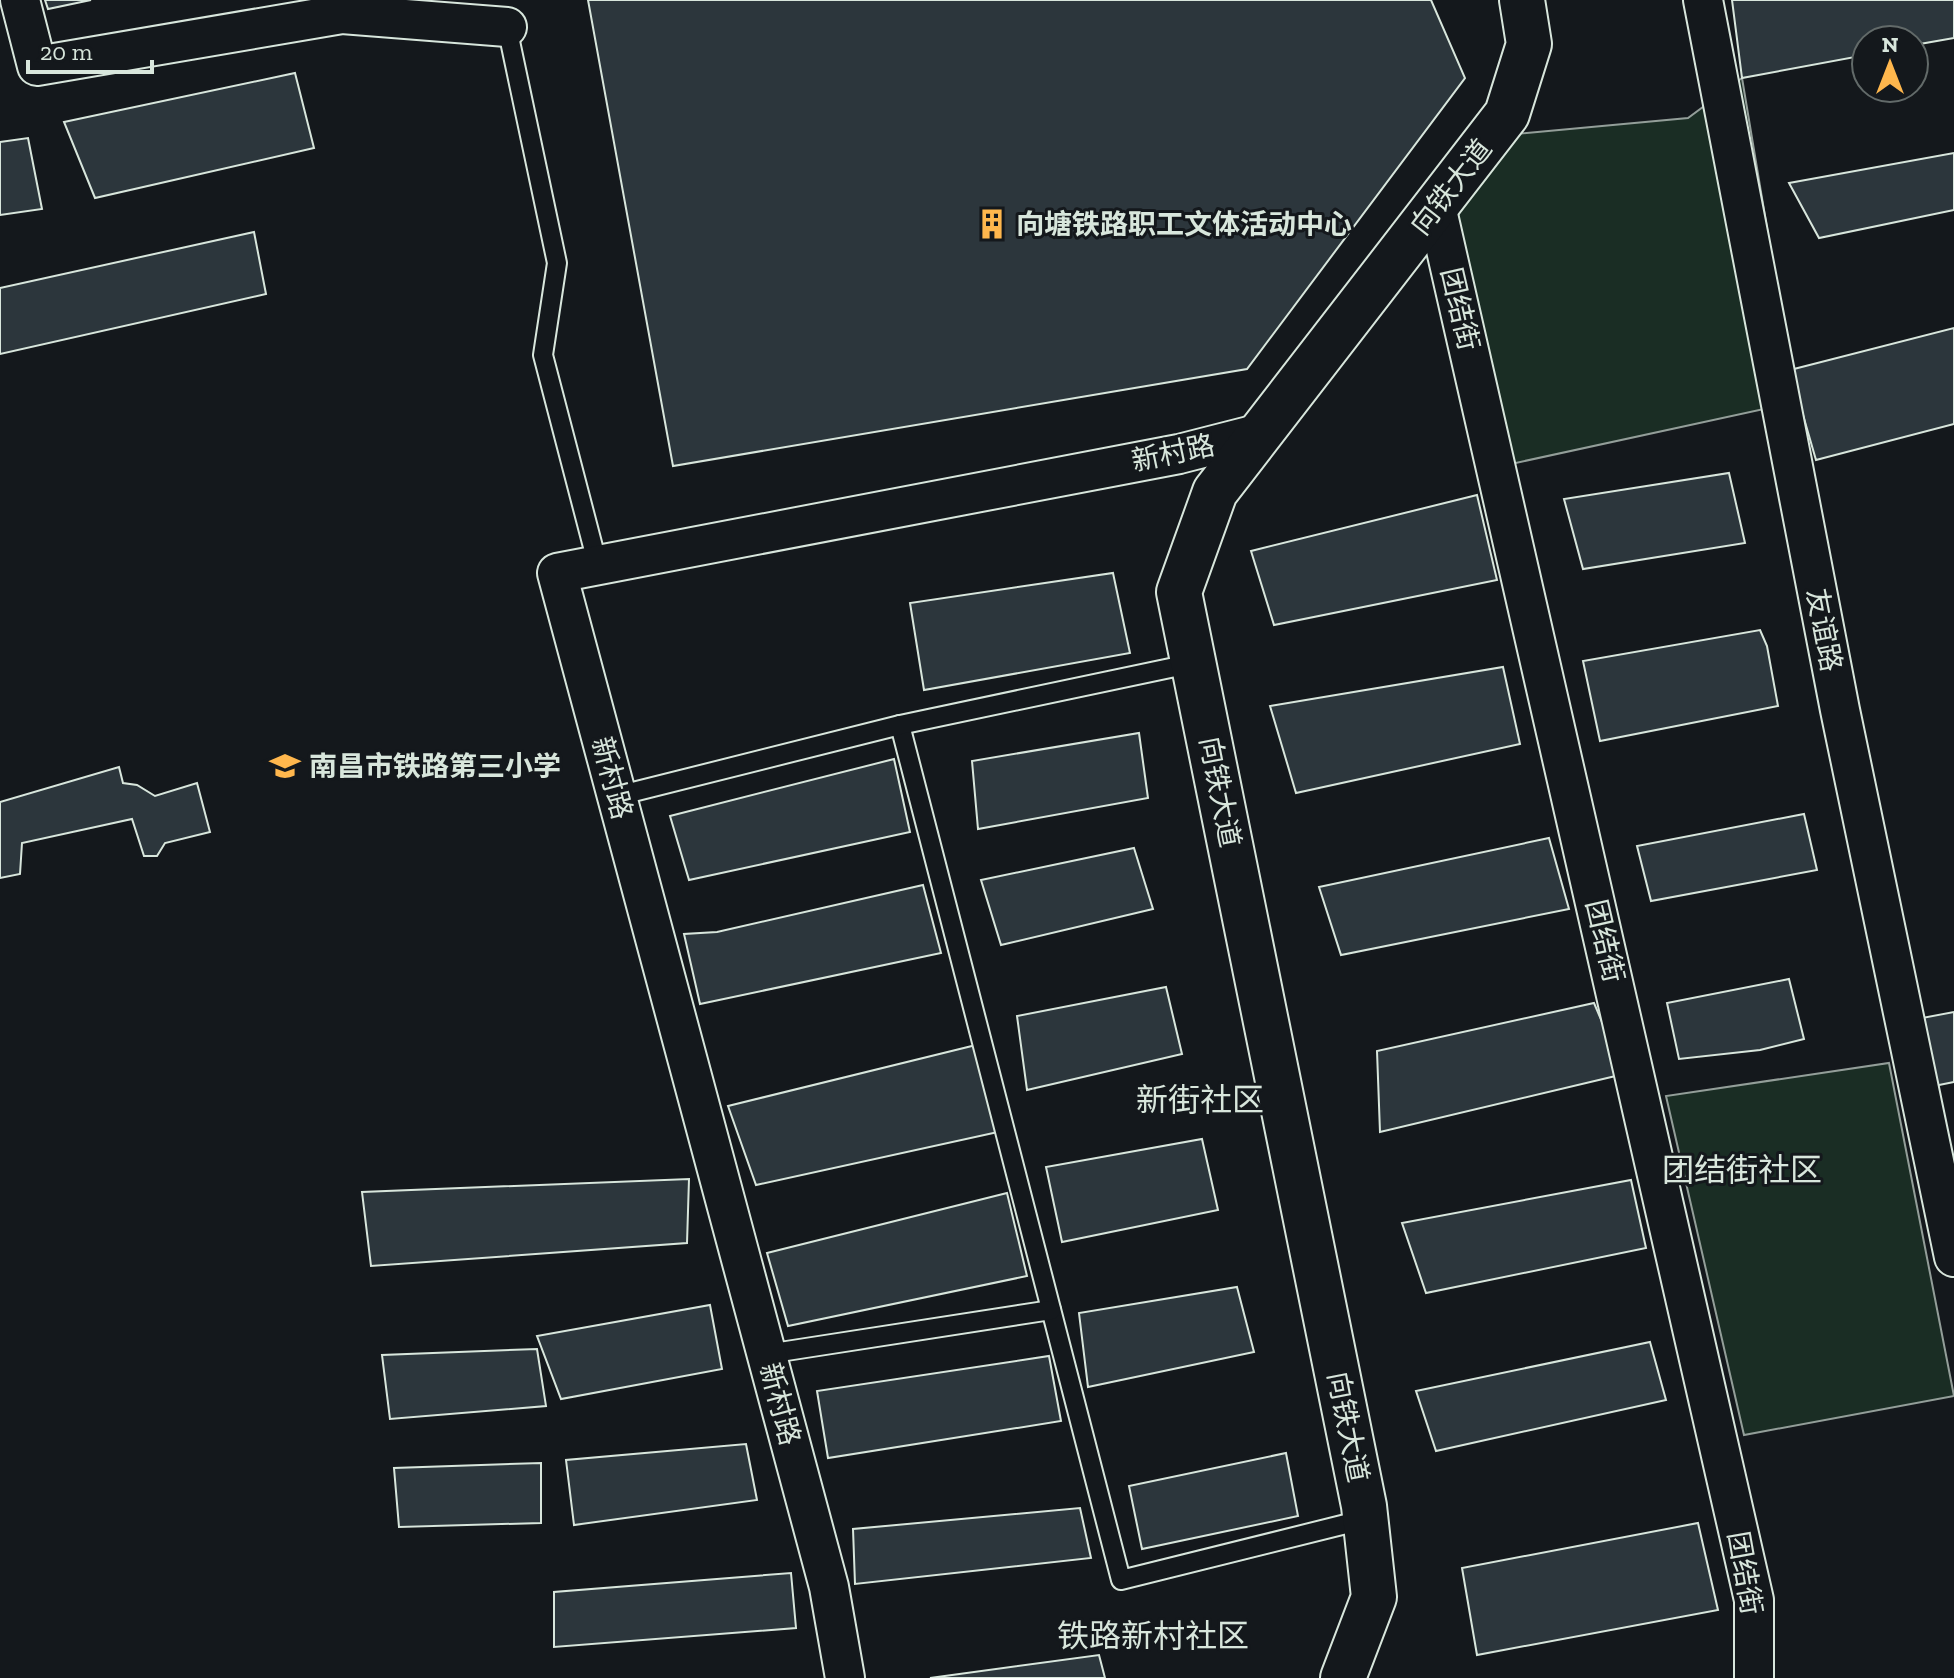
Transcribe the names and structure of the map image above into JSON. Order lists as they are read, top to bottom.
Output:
{
  "streets": {
    "street": [
      "向铁大道",
      "团结街",
      "新村路",
      "友谊路"
    ]
  },
  "crossings": [
    ["向铁大道", "团结街"],
    ["向铁大道", "新村路"]
  ],
  "districts": ["新街社区", "团结街社区", "铁路新村社区"],
  "places": {
    "building": ["向塘铁路职工文体活动中心"],
    "school or university": ["南昌市铁路第三小学"]
  },
  "scale_bar": "20 m",
  "north": "top"
}
